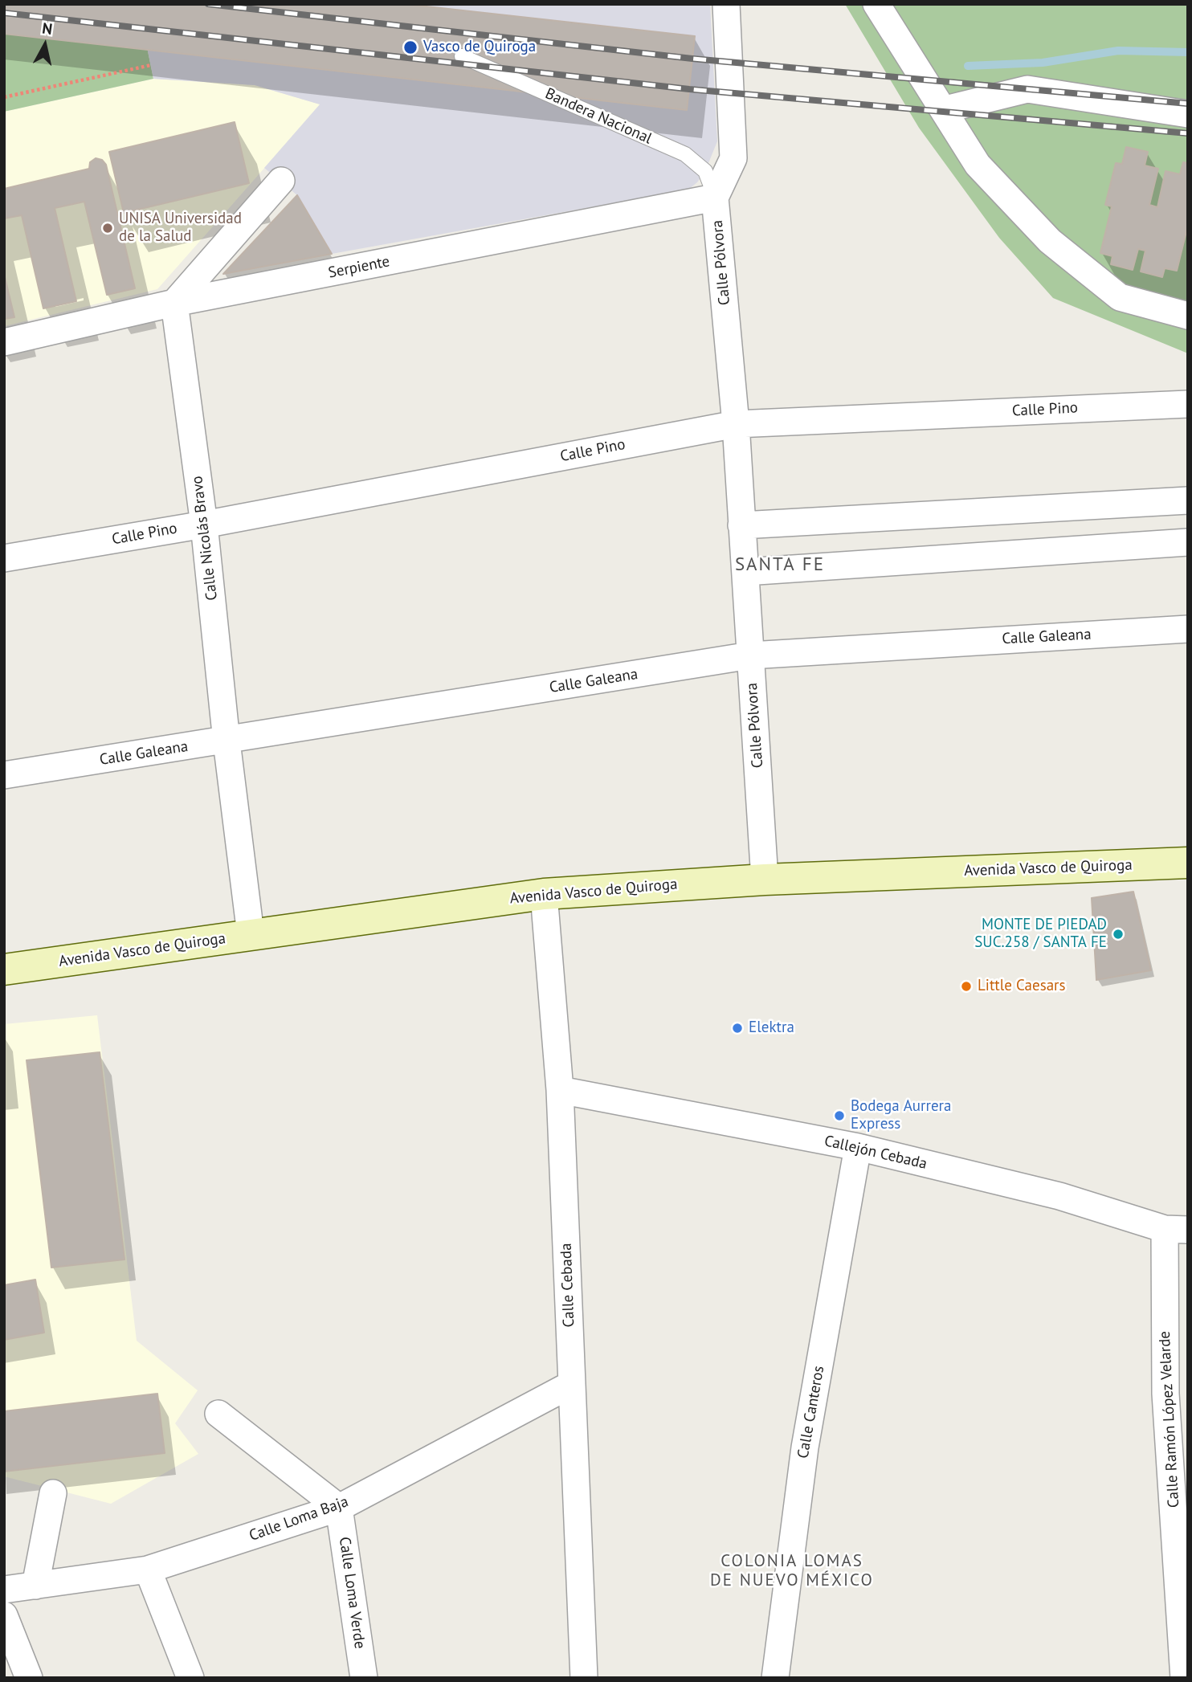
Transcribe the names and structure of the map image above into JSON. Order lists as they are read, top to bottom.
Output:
{
  "streets": {
    "main road": ["Avenida Vasco de Quiroga"],
    "street": [
      "Calle Pólvora",
      "Serpiente",
      "Calle Pino",
      "Calle Nicolás Bravo",
      "Calle Galeana",
      "Callejón Cebada",
      "Calle Cebada",
      "Calle Canteros",
      "Calle Ramón López Velarde",
      "Calle Loma Baja",
      "Calle Loma Verde"
    ],
    "lane": ["Bandera Nacional"]
  },
  "crossings": [
    ["Bandera Nacional", "Calle Pólvora"],
    ["Bandera Nacional", "Serpiente"],
    ["Calle Pólvora", "Serpiente"],
    ["Calle Pólvora", "Calle Pino"],
    ["Calle Pólvora", "Calle Galeana"],
    ["Calle Pólvora", "Avenida Vasco de Quiroga"],
    ["Serpiente", "Calle Nicolás Bravo"],
    ["Calle Pino", "Calle Nicolás Bravo"],
    ["Calle Nicolás Bravo", "Calle Galeana"],
    ["Calle Nicolás Bravo", "Avenida Vasco de Quiroga"],
    ["Avenida Vasco de Quiroga", "Calle Cebada"],
    ["Callejón Cebada", "Calle Cebada"],
    ["Callejón Cebada", "Calle Canteros"],
    ["Callejón Cebada", "Calle Ramón López Velarde"],
    ["Calle Cebada", "Calle Loma Baja"],
    ["Calle Loma Baja", "Calle Loma Verde"]
  ],
  "districts": ["SANTA FE", "COLONIA LOMAS DE NUEVO MÉXICO"],
  "places": [
    "Vasco de Quiroga",
    "UNISA Universidad de la Salud",
    "MONTE DE PIEDAD SUC.258 / SANTA FE",
    "Little Caesars",
    "Elektra",
    "Bodega Aurrera Express"
  ],
  "north": "top"
}
